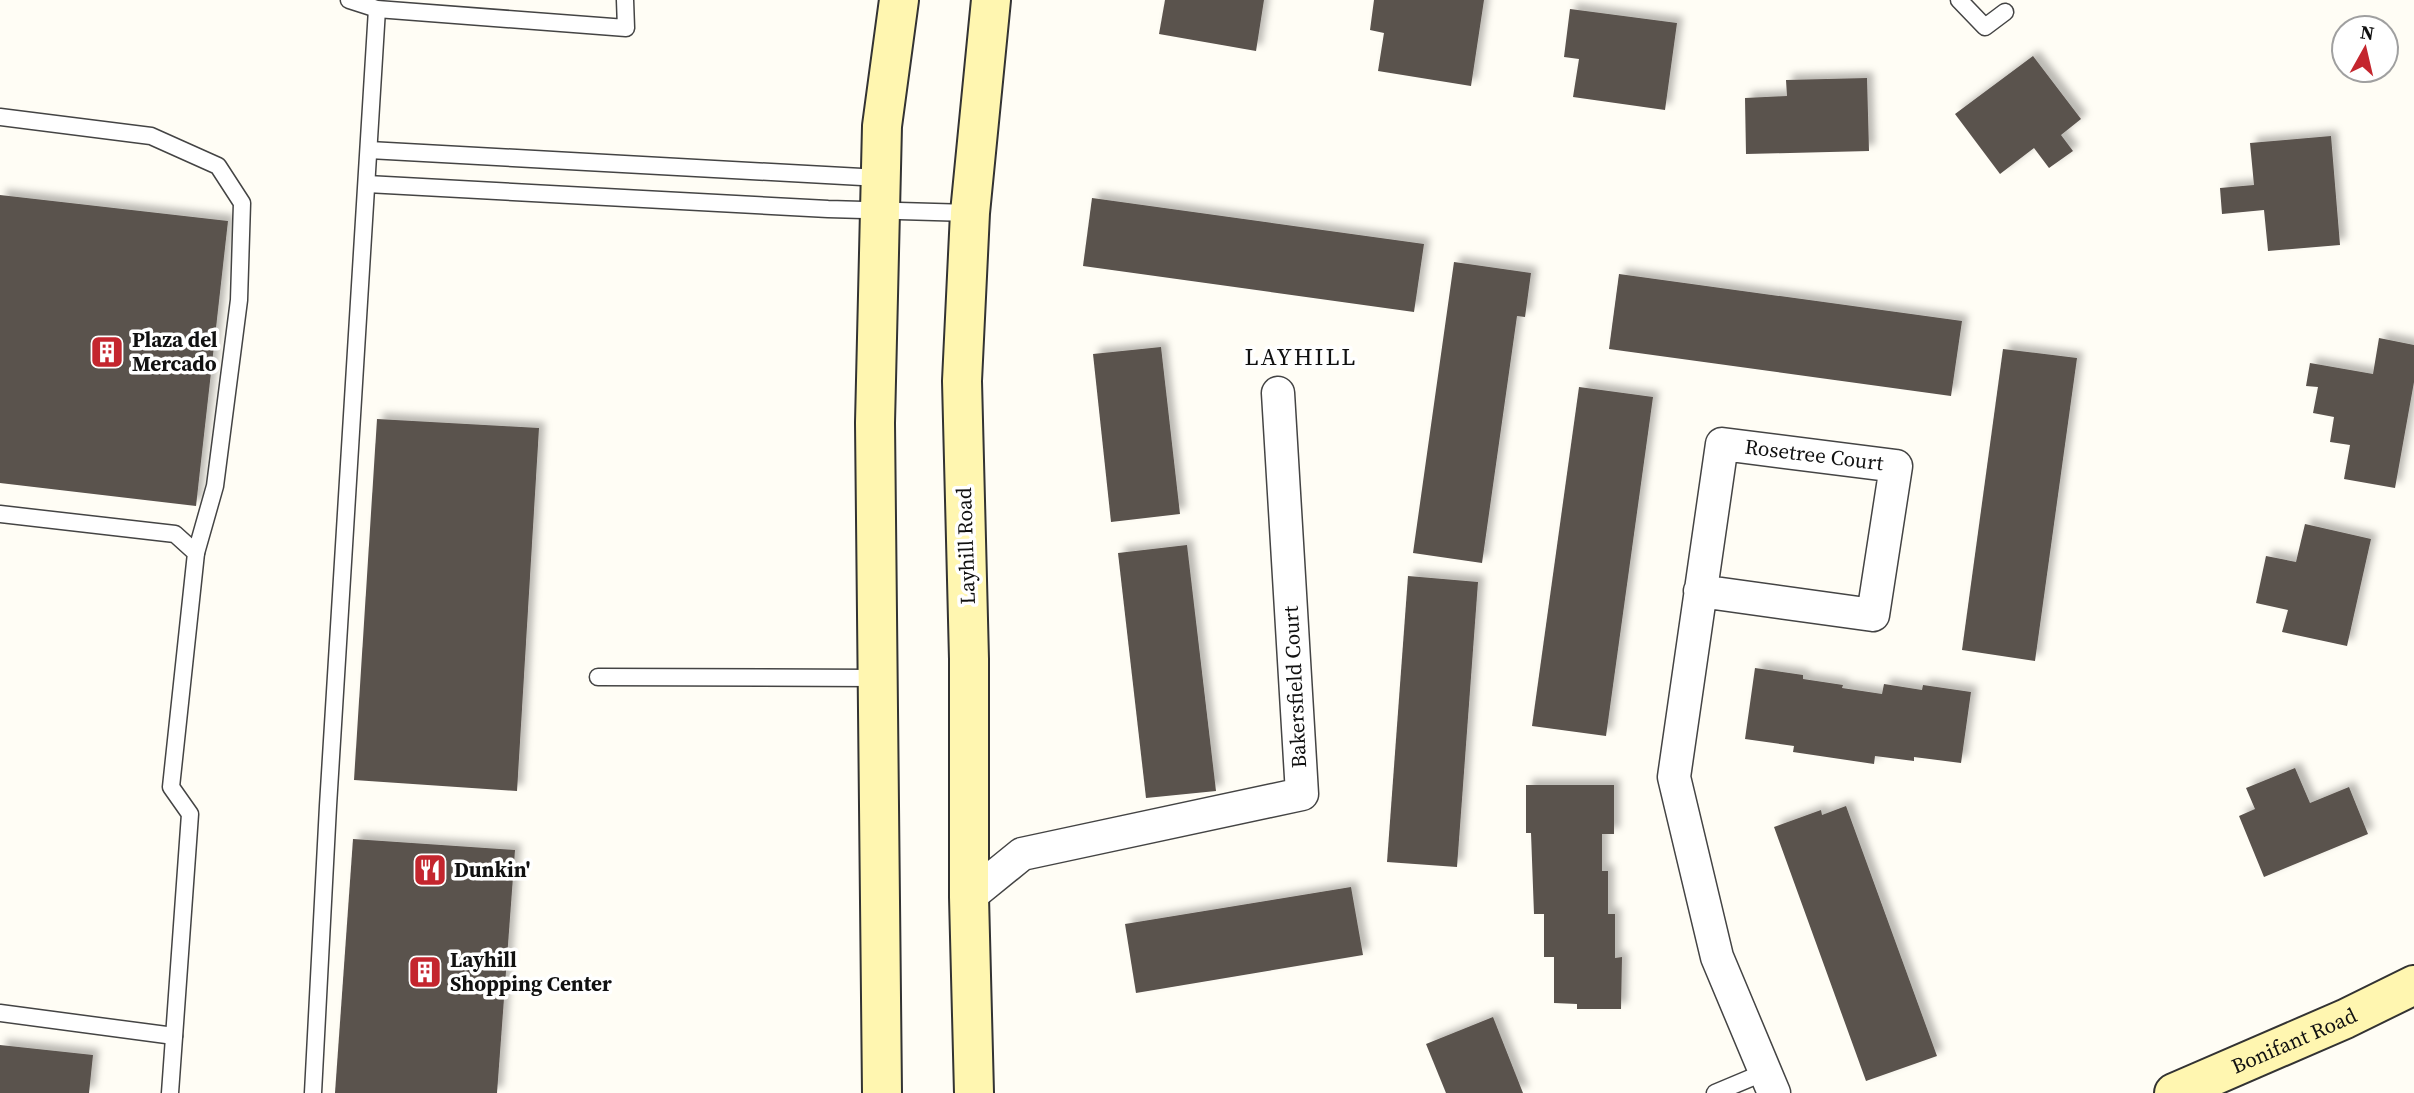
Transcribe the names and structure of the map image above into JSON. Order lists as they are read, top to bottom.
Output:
{
  "streets": {
    "main road": ["Layhill Road", "Bonifant Road"],
    "street": ["Rosetree Court", "Bakersfield Court"]
  },
  "crossings": [
    ["Layhill Road", "Bakersfield Court"]
  ],
  "districts": ["LAYHILL"],
  "places": {
    "building": ["Plaza del Mercado", "Layhill Shopping Center"],
    "restaurant": ["Dunkin'"]
  },
  "north": "top"
}
